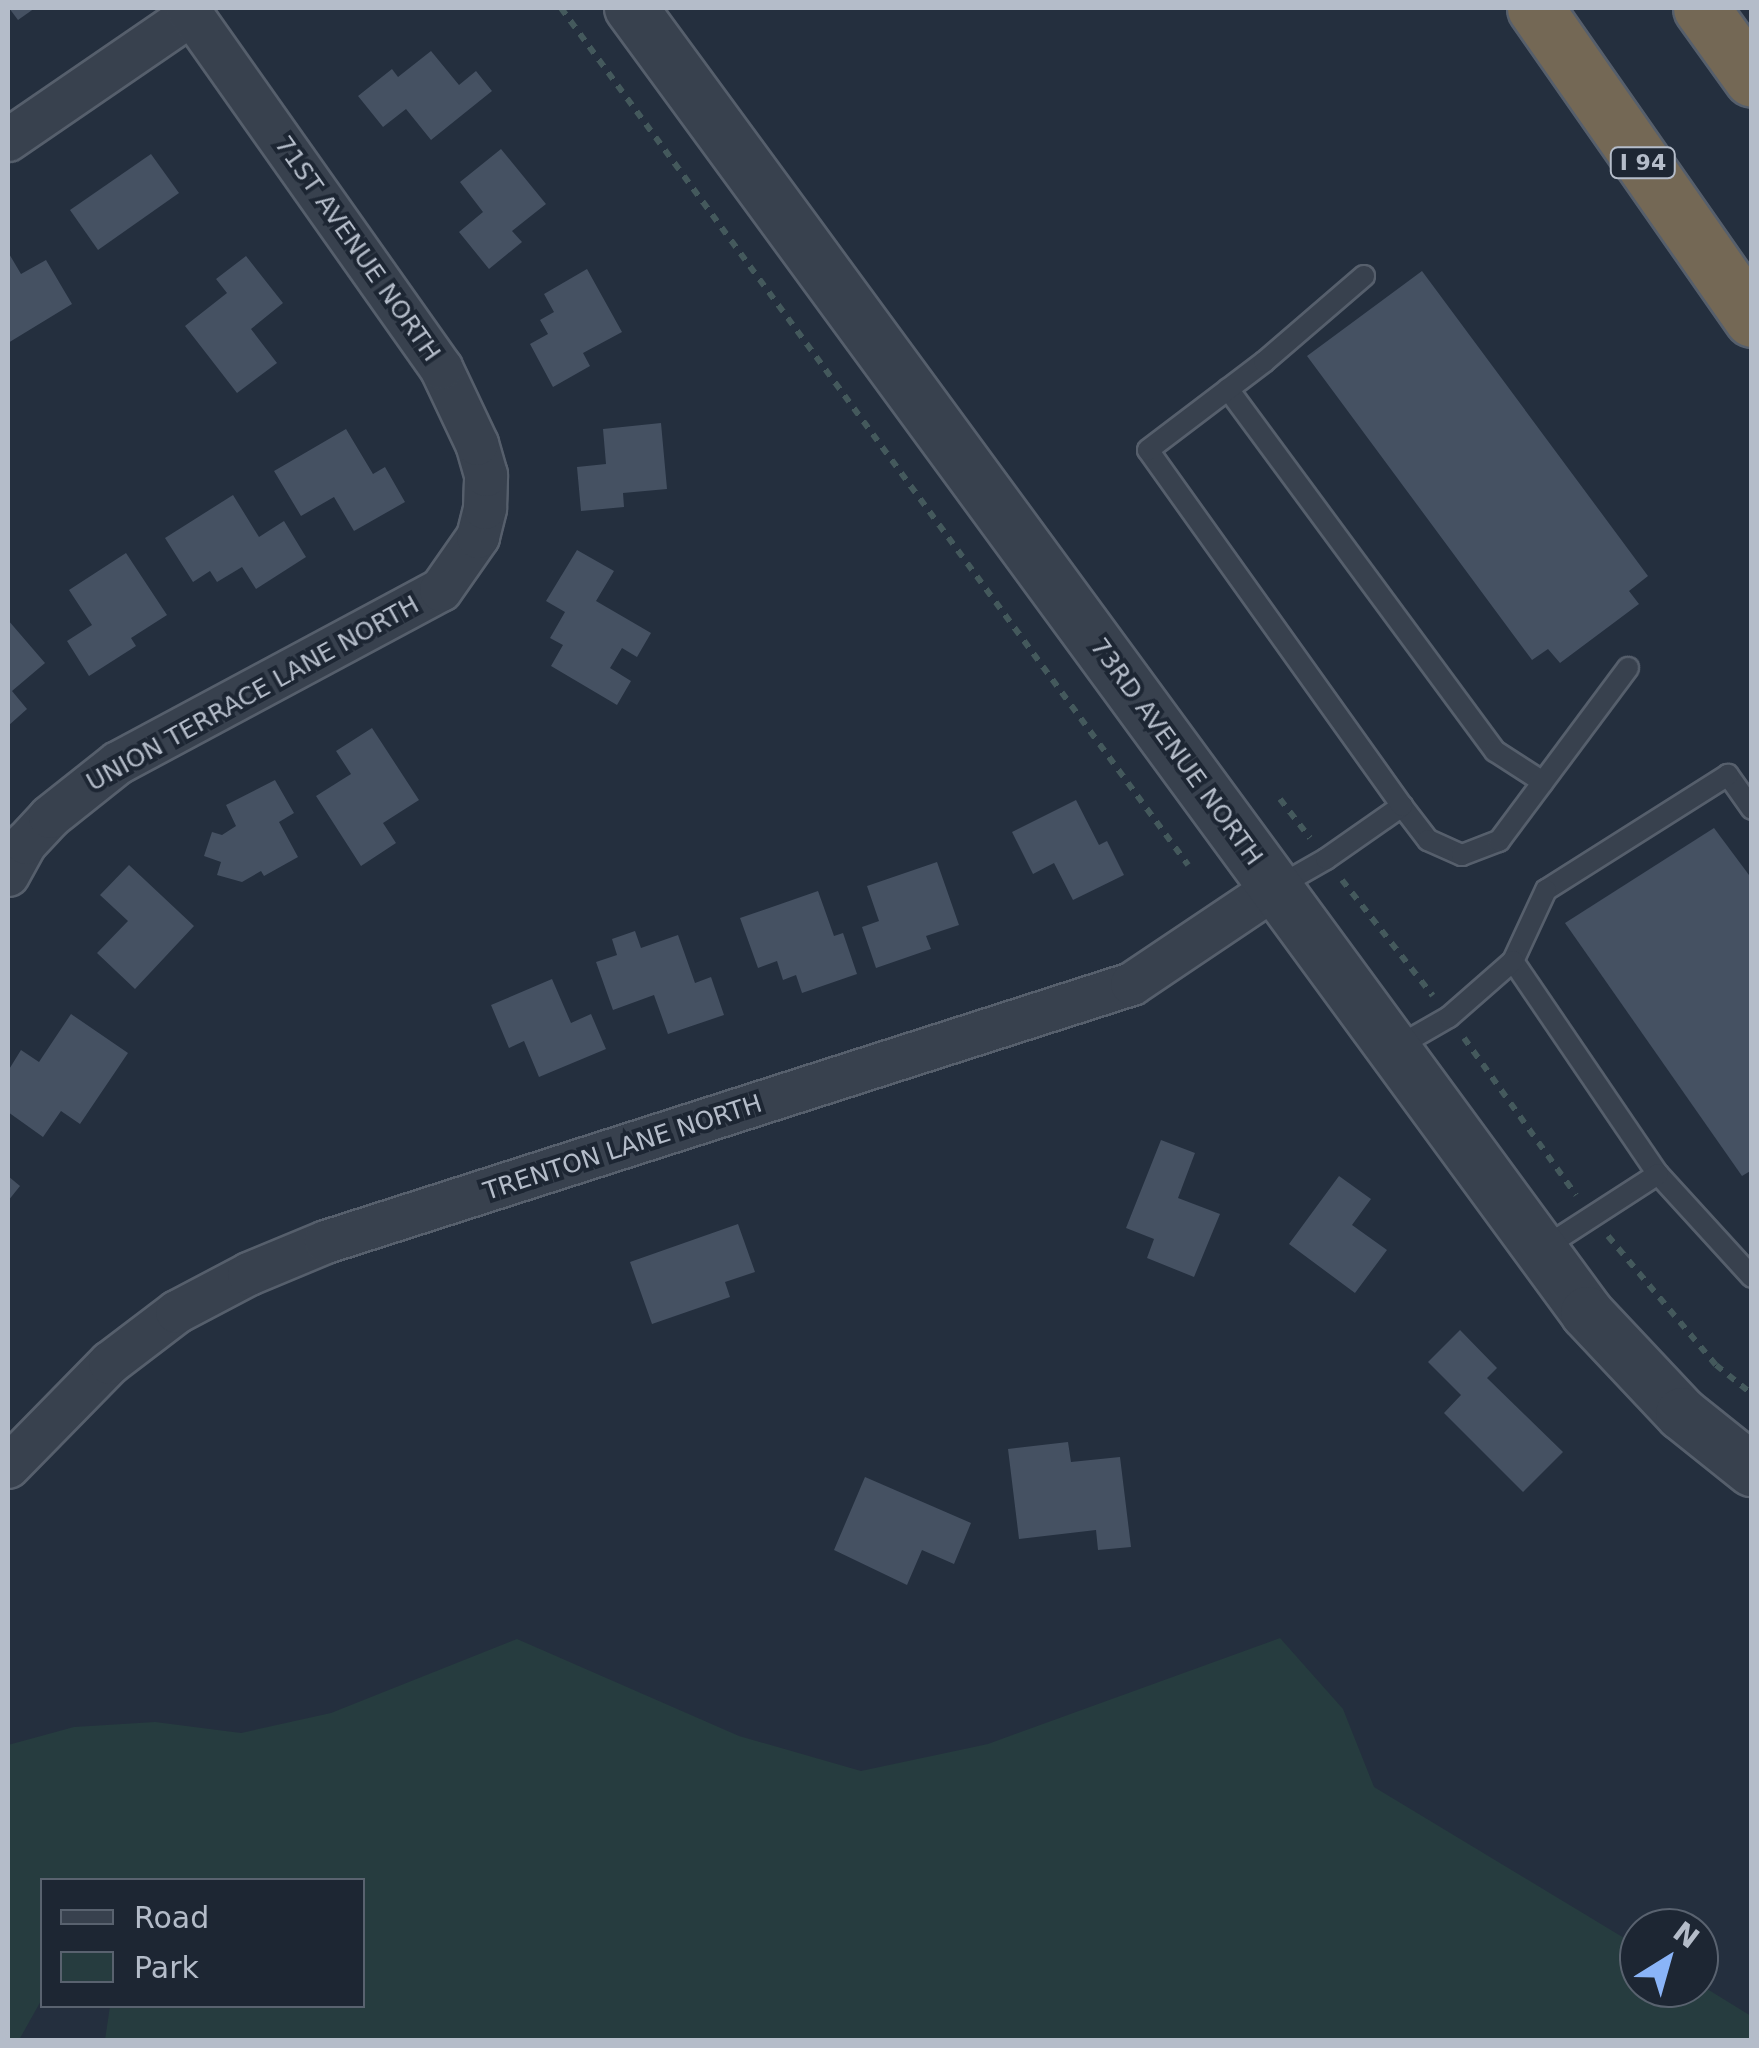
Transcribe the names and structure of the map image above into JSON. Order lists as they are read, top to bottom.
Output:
{
  "streets": {
    "highway": ["I 94"],
    "street": [
      "71ST AVENUE NORTH",
      "UNION TERRACE LANE NORTH",
      "73RD AVENUE NORTH",
      "TRENTON LANE NORTH"
    ]
  },
  "crossings": [
    ["71ST AVENUE NORTH", "UNION TERRACE LANE NORTH"],
    ["73RD AVENUE NORTH", "TRENTON LANE NORTH"]
  ],
  "legend": ["Road", "Park"],
  "north": "top right"
}
